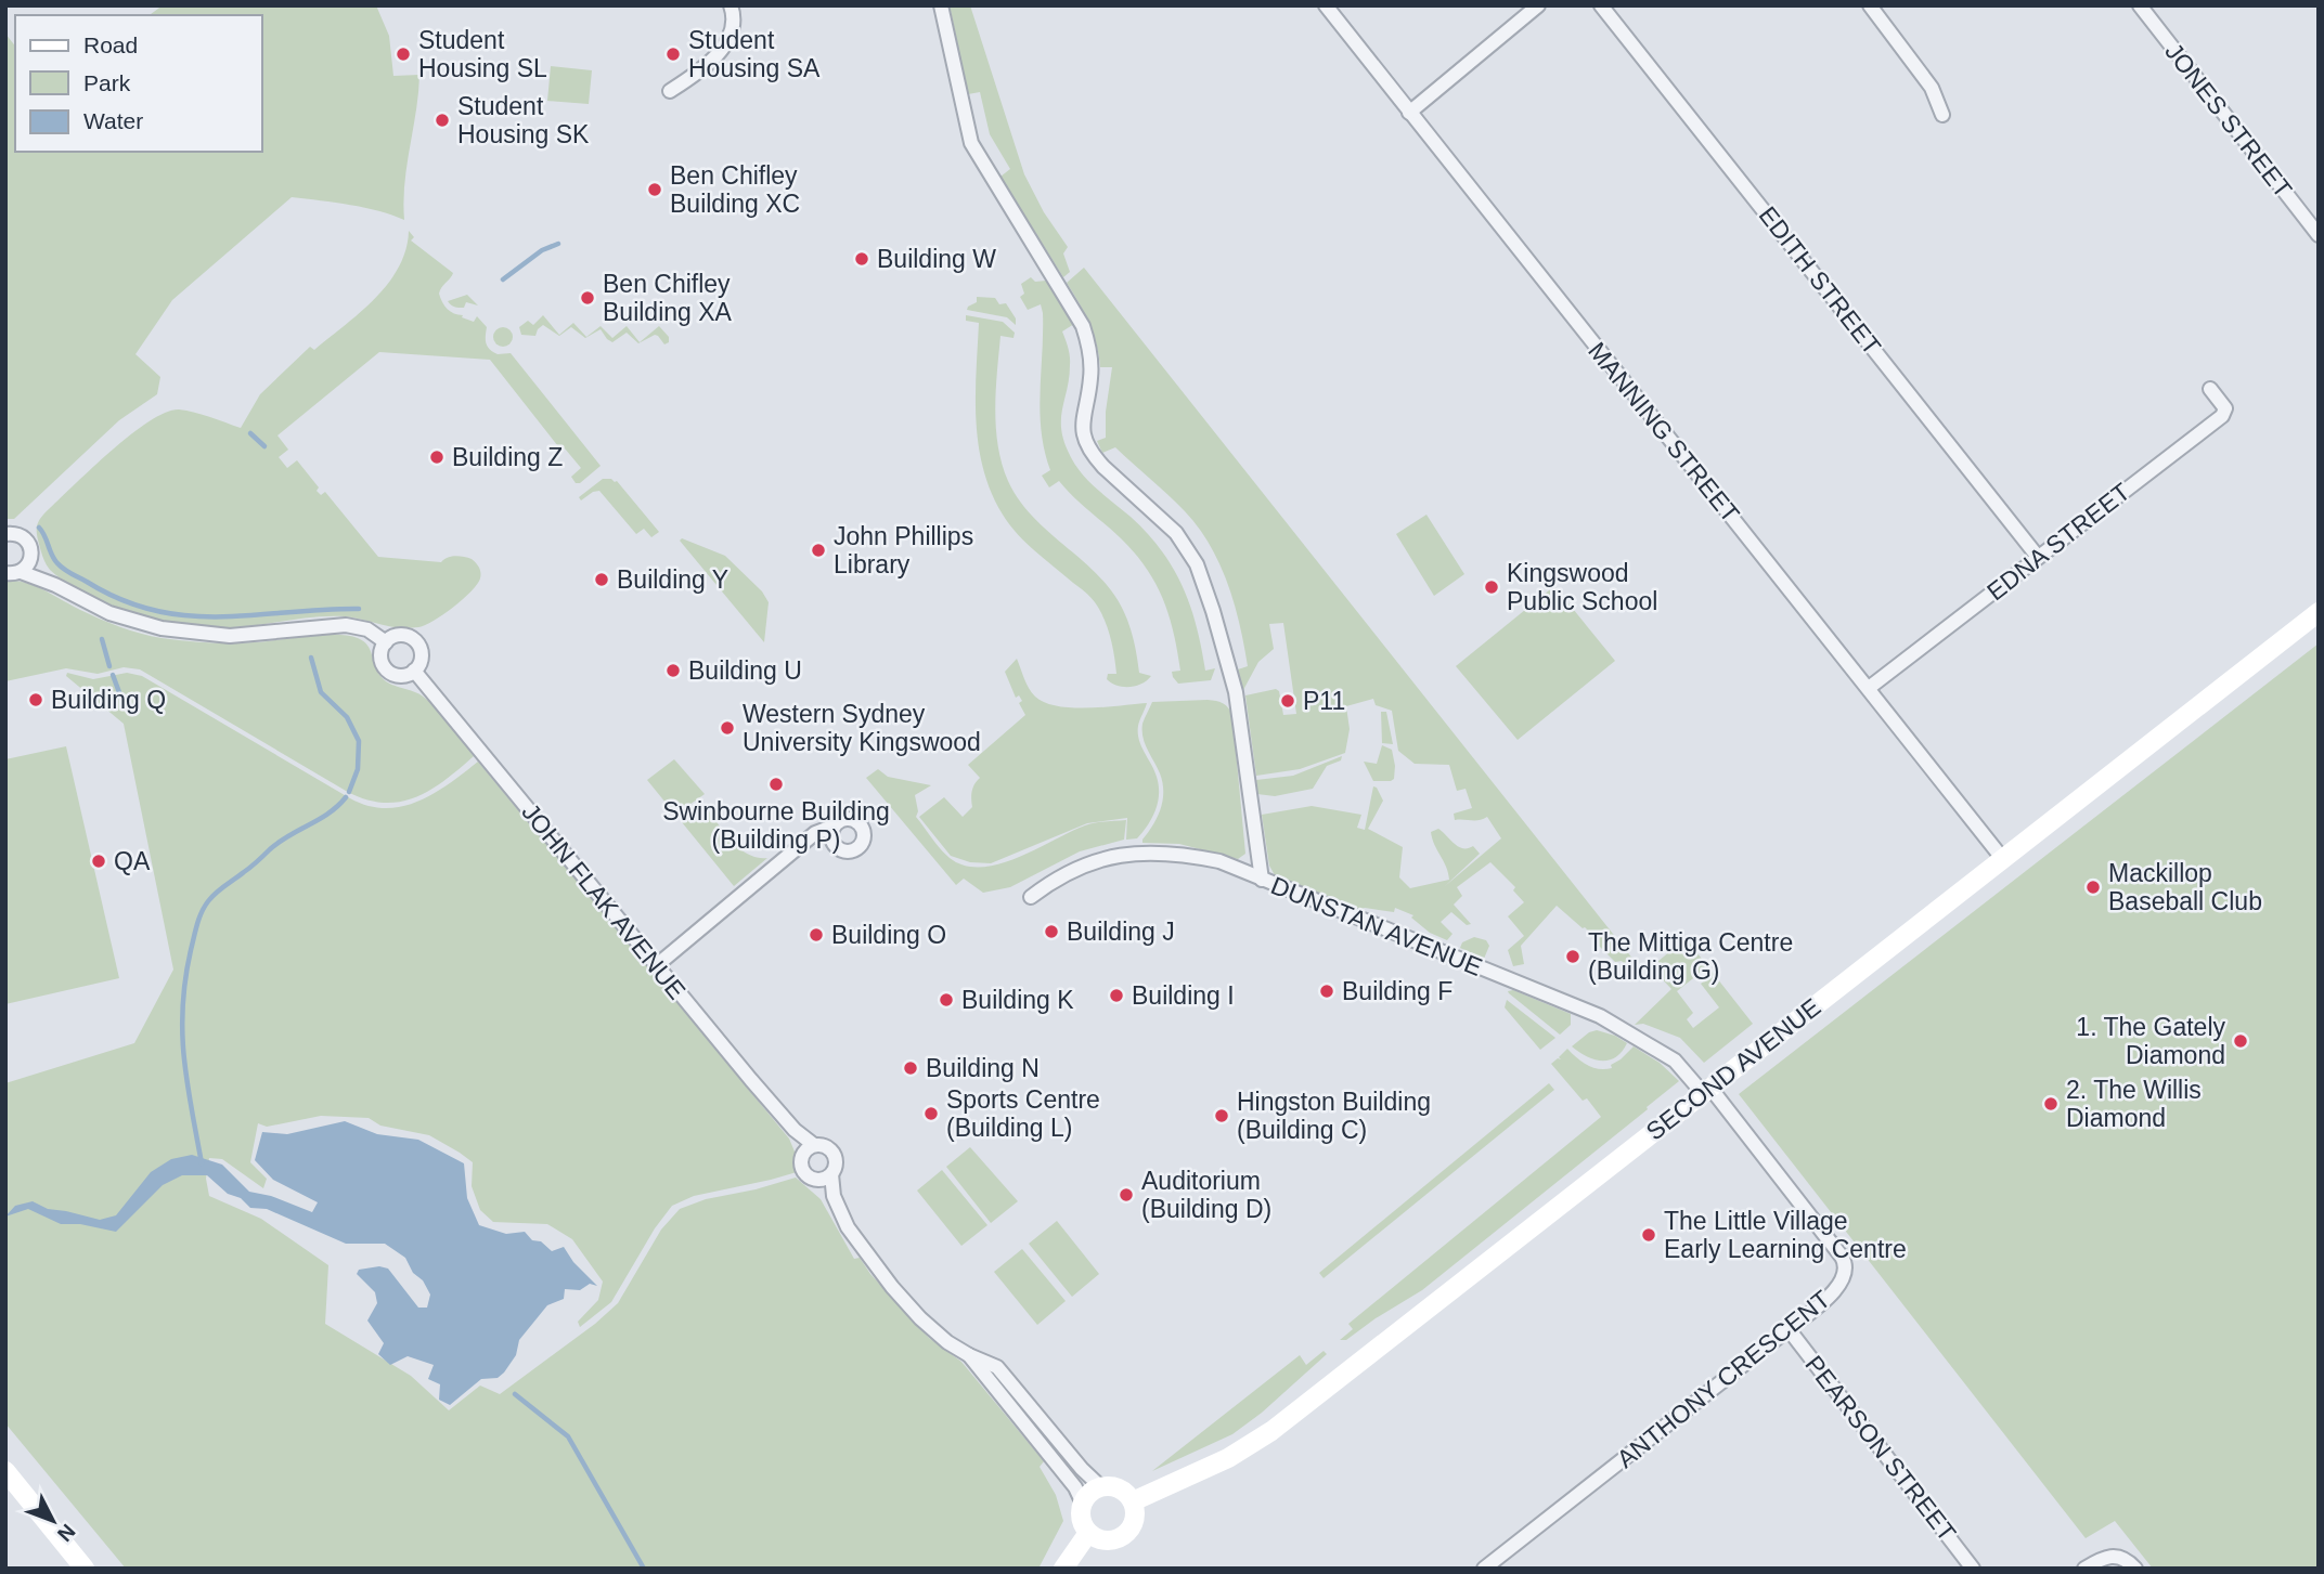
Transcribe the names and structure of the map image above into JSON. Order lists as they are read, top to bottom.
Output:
{
  "streets": {
    "street": [
      "JONES STREET",
      "EDITH STREET",
      "MANNING STREET",
      "EDNA STREET",
      "JOHN FLAK AVENUE",
      "DUNSTAN AVENUE",
      "SECOND AVENUE",
      "ANTHONY CRESCENT",
      "PEARSON STREET"
    ]
  },
  "crossings": [
    ["EDITH STREET", "EDNA STREET"],
    ["MANNING STREET", "EDNA STREET"],
    ["MANNING STREET", "SECOND AVENUE"],
    ["DUNSTAN AVENUE", "SECOND AVENUE"],
    ["DUNSTAN AVENUE", "ANTHONY CRESCENT"],
    ["SECOND AVENUE", "ANTHONY CRESCENT"],
    ["ANTHONY CRESCENT", "PEARSON STREET"]
  ],
  "places": [
    "Student Housing SL",
    "Student Housing SA",
    "Student Housing SK",
    "Ben Chifley Building XC",
    "Building W",
    "Ben Chifley Building XA",
    "Building Z",
    "John Phillips Library",
    "Building Y",
    "Kingswood Public School",
    "Building U",
    "Building Q",
    "P11",
    "Western Sydney University Kingswood",
    "Swinbourne Building (Building P)",
    "QA",
    "Mackillop Baseball Club",
    "Building J",
    "Building O",
    "The Mittiga Centre (Building G)",
    "Building F",
    "Building I",
    "Building K",
    "1. The Gately Diamond",
    "Building N",
    "2. The Willis Diamond",
    "Sports Centre (Building L)",
    "Hingston Building (Building C)",
    "Auditorium (Building D)",
    "The Little Village Early Learning Centre"
  ],
  "legend": ["Road", "Park", "Water"],
  "north": "bottom right"
}
